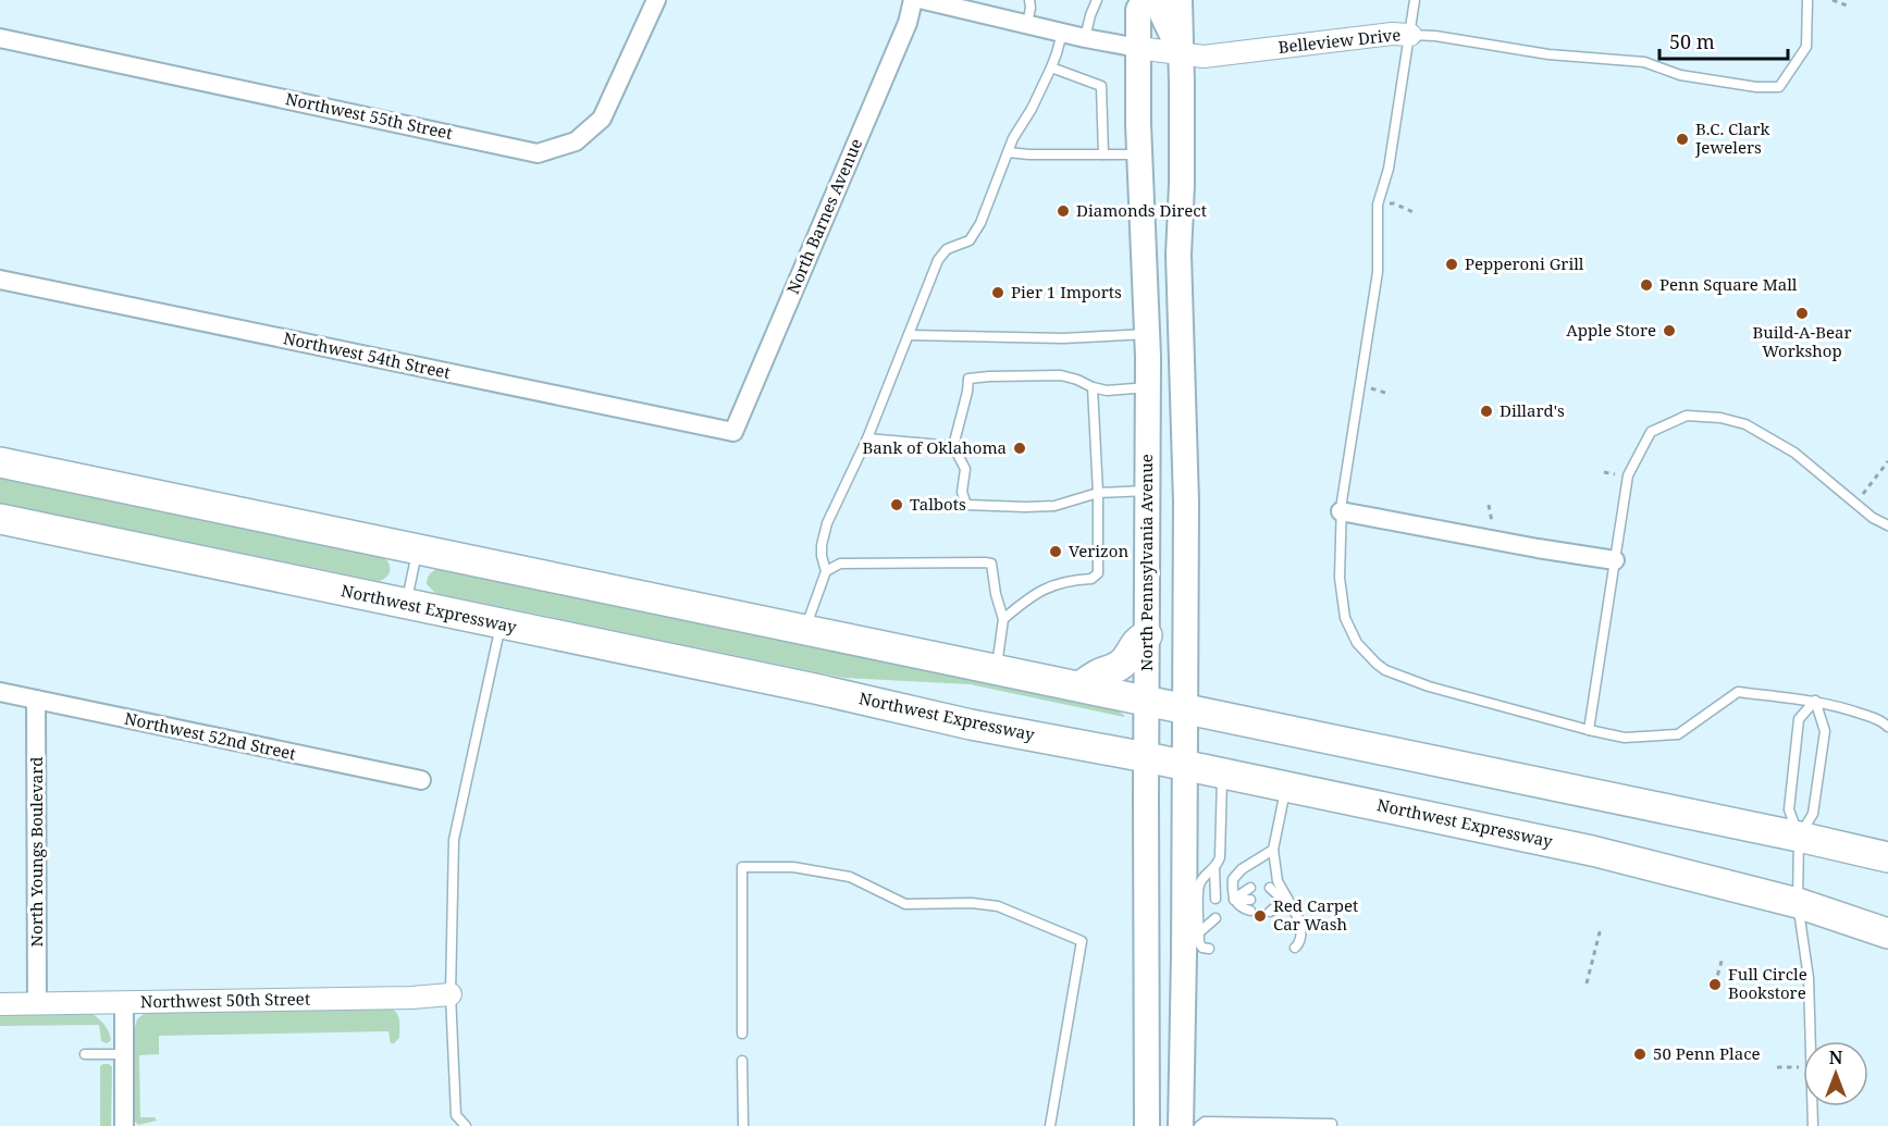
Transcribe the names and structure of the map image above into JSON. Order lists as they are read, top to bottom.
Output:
{
  "streets": {
    "highway": ["Northwest Expressway"],
    "main road": ["North Pennsylvania Avenue"],
    "street": [
      "Belleview Drive",
      "Northwest 55th Street",
      "North Barnes Avenue",
      "Northwest 54th Street",
      "Northwest 52nd Street",
      "North Youngs Boulevard",
      "Northwest 50th Street"
    ]
  },
  "crossings": [
    ["Belleview Drive", "North Pennsylvania Avenue"],
    ["North Barnes Avenue", "Northwest 54th Street"],
    ["North Pennsylvania Avenue", "Northwest Expressway"],
    ["Northwest 52nd Street", "North Youngs Boulevard"],
    ["North Youngs Boulevard", "Northwest 50th Street"]
  ],
  "places": [
    "B.C. Clark Jewelers",
    "Diamonds Direct",
    "Pepperoni Grill",
    "Penn Square Mall",
    "Pier 1 Imports",
    "Build-A-Bear Workshop",
    "Apple Store",
    "Dillard's",
    "Bank of Oklahoma",
    "Talbots",
    "Verizon",
    "Red Carpet Car Wash",
    "Full Circle Bookstore",
    "50 Penn Place"
  ],
  "scale_bar": "50 m",
  "north": "top"
}
